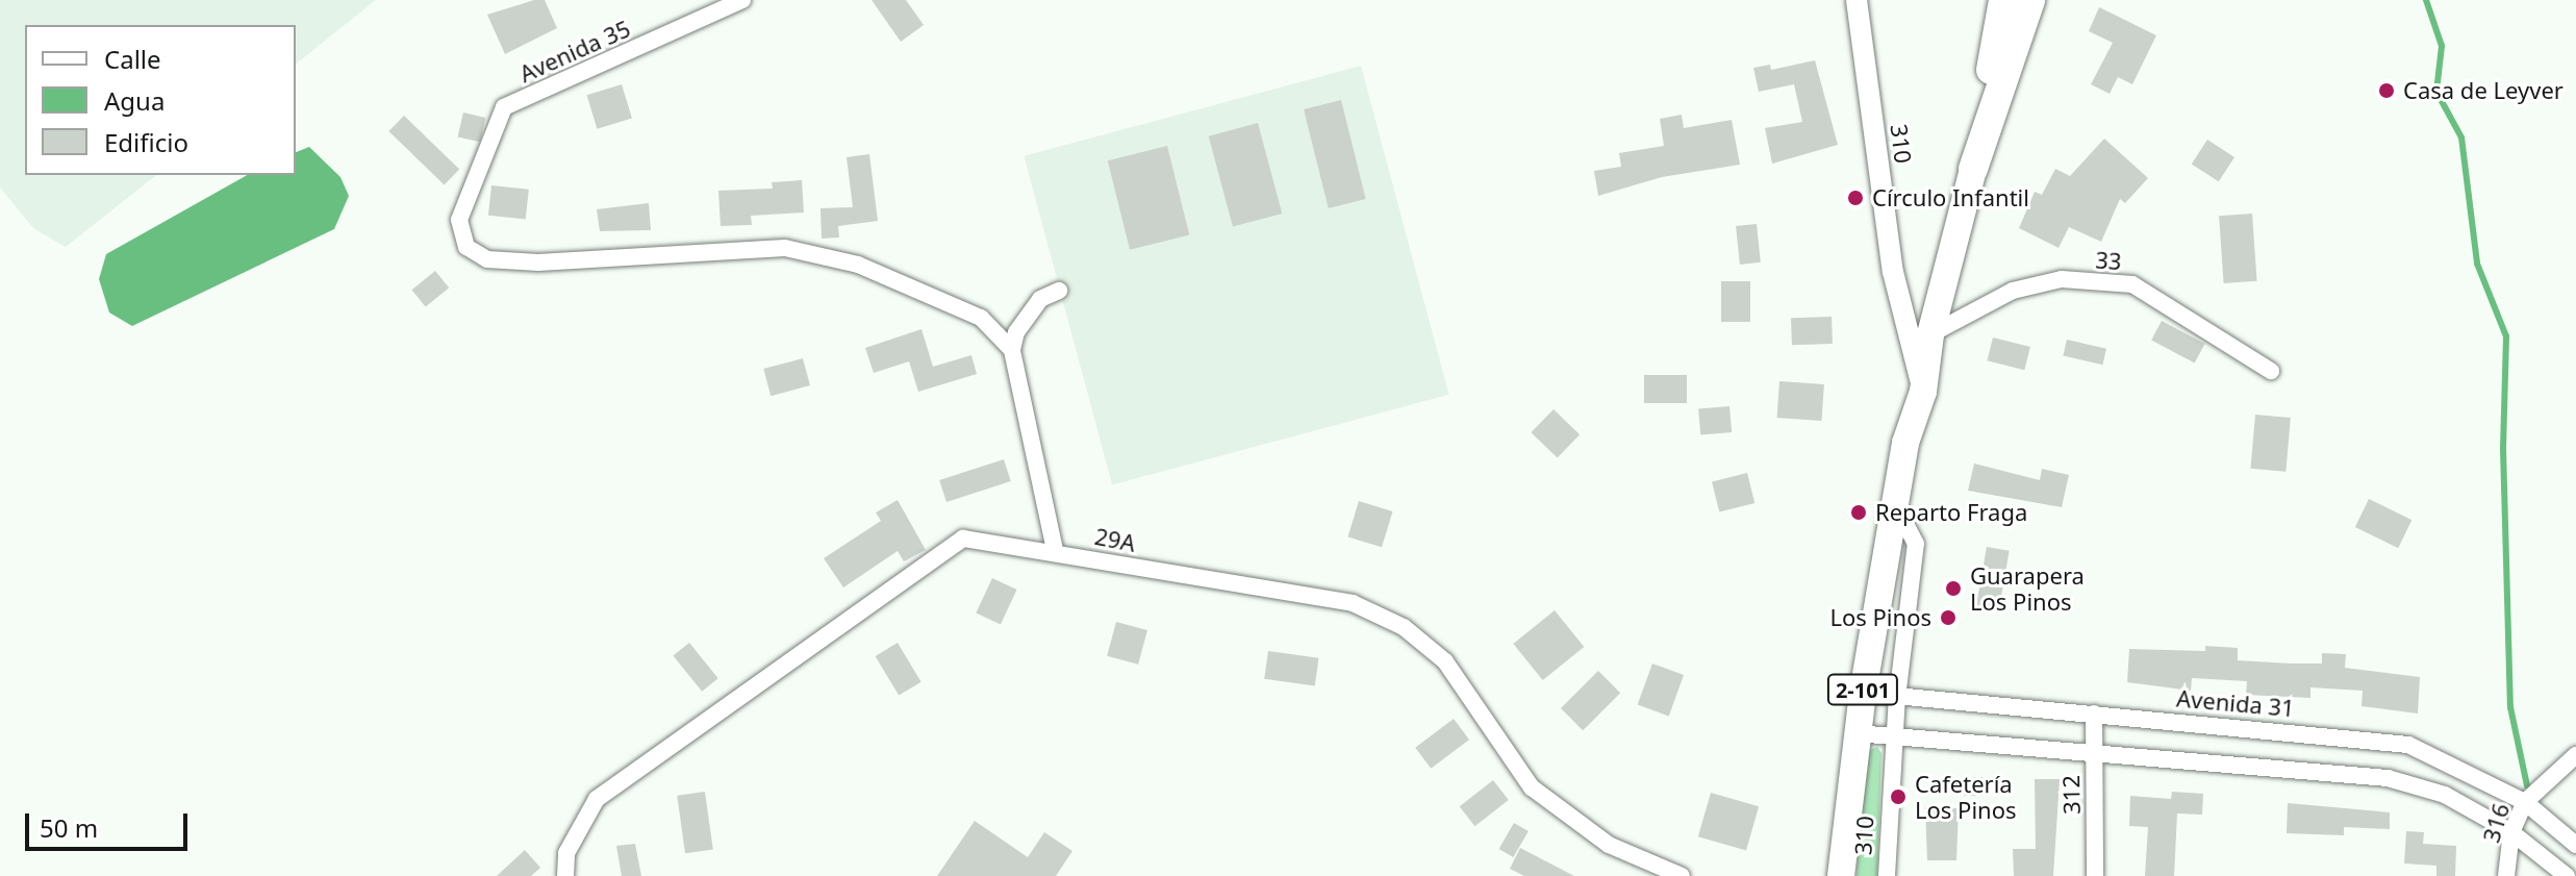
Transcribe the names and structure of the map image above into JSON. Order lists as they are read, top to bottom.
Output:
{
  "streets": {
    "highway": ["2-101"],
    "street": [
      "Avenida 35",
      "310",
      "33",
      "29A",
      "Avenida 31",
      "312",
      "316"
    ]
  },
  "crossings": [
    ["310", "2-101"],
    ["310", "Avenida 31"],
    ["33", "2-101"],
    ["2-101", "Avenida 31"],
    ["Avenida 31", "312"],
    ["Avenida 31", "316"]
  ],
  "places": [
    "Casa de Leyver",
    "Círculo Infantil",
    "Reparto Fraga",
    "Guarapera Los Pinos",
    "Los Pinos",
    "Cafetería Los Pinos"
  ],
  "legend": ["Calle", "Agua", "Edificio"],
  "scale_bar": "50 m"
}
